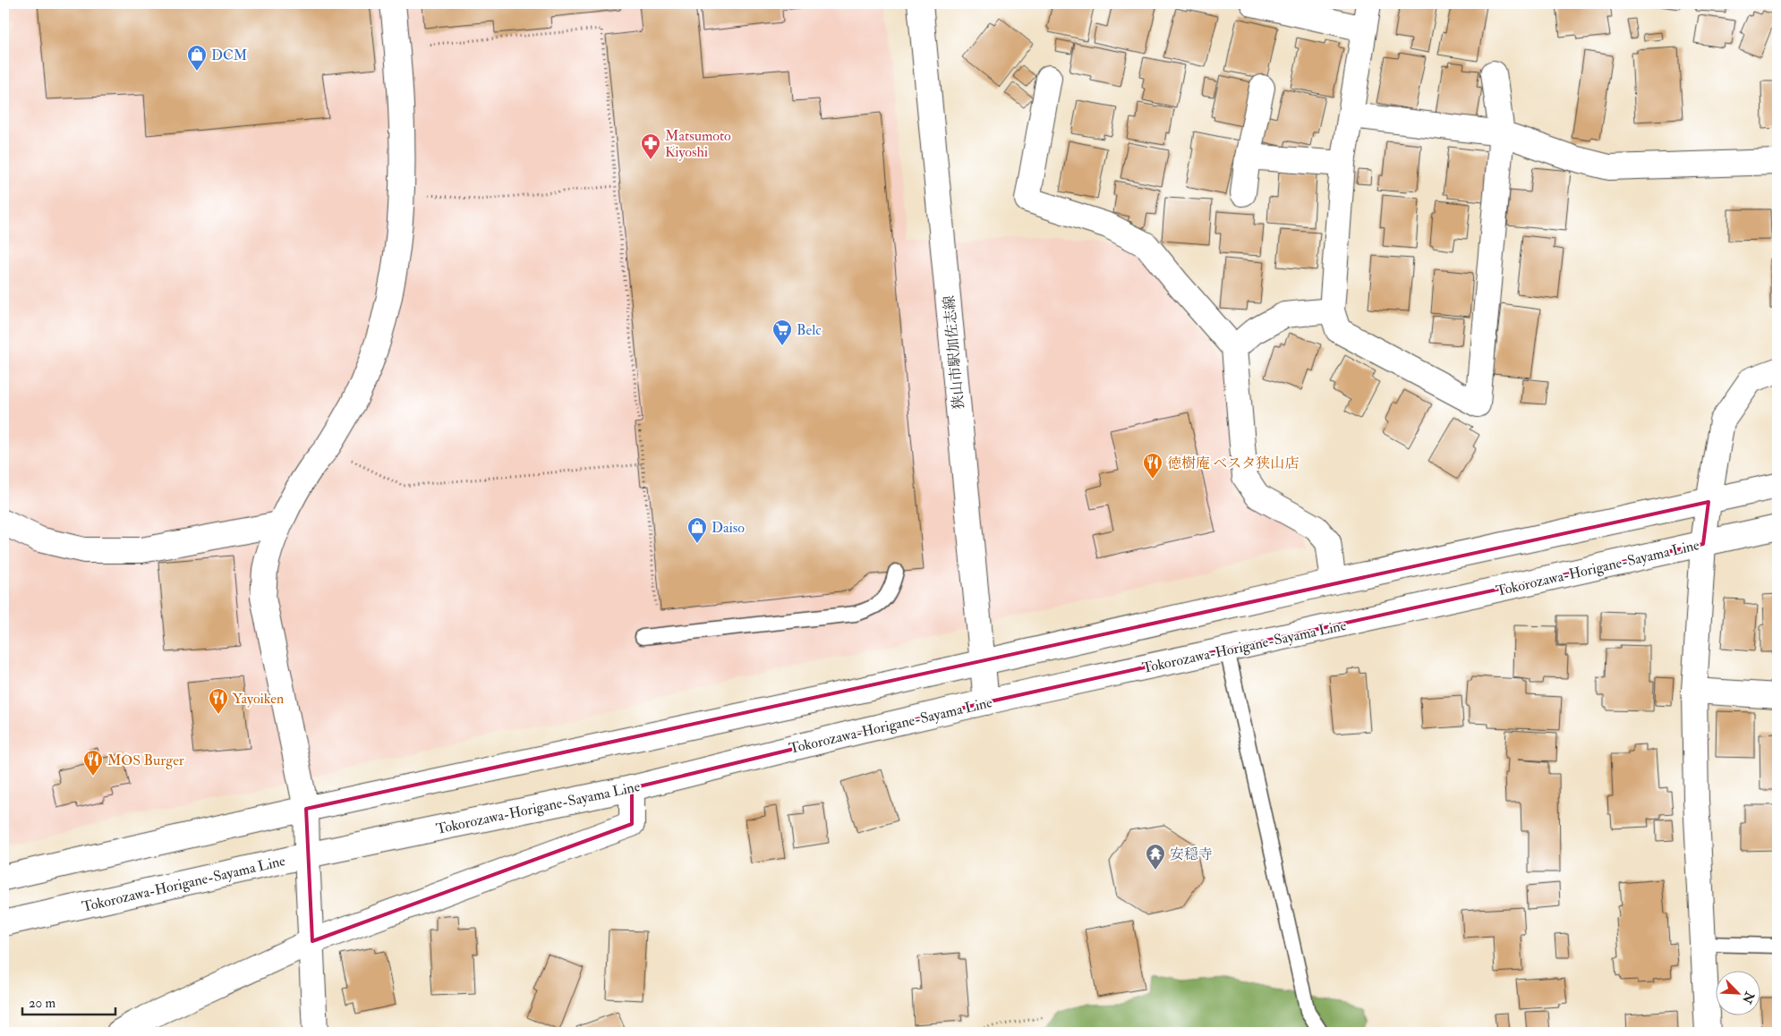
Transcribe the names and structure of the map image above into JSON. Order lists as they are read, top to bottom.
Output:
{
  "streets": {
    "street": ["狭山市駅加佐志線", "Tokorozawa-Horigane-Sayama Line"]
  },
  "crossings": [
    ["狭山市駅加佐志線", "Tokorozawa-Horigane-Sayama Line"]
  ],
  "places": {
    "shop": ["DCM", "Daiso"],
    "pharmacy": ["Matsumoto Kiyoshi"],
    "supermarket": ["Belc"],
    "restaurant": ["徳樹庵 ベスタ狭山店", "Yayoiken", "MOS Burger"],
    "temple": ["安穏寺"]
  },
  "scale_bar": "20 m",
  "north": "bottom right"
}
